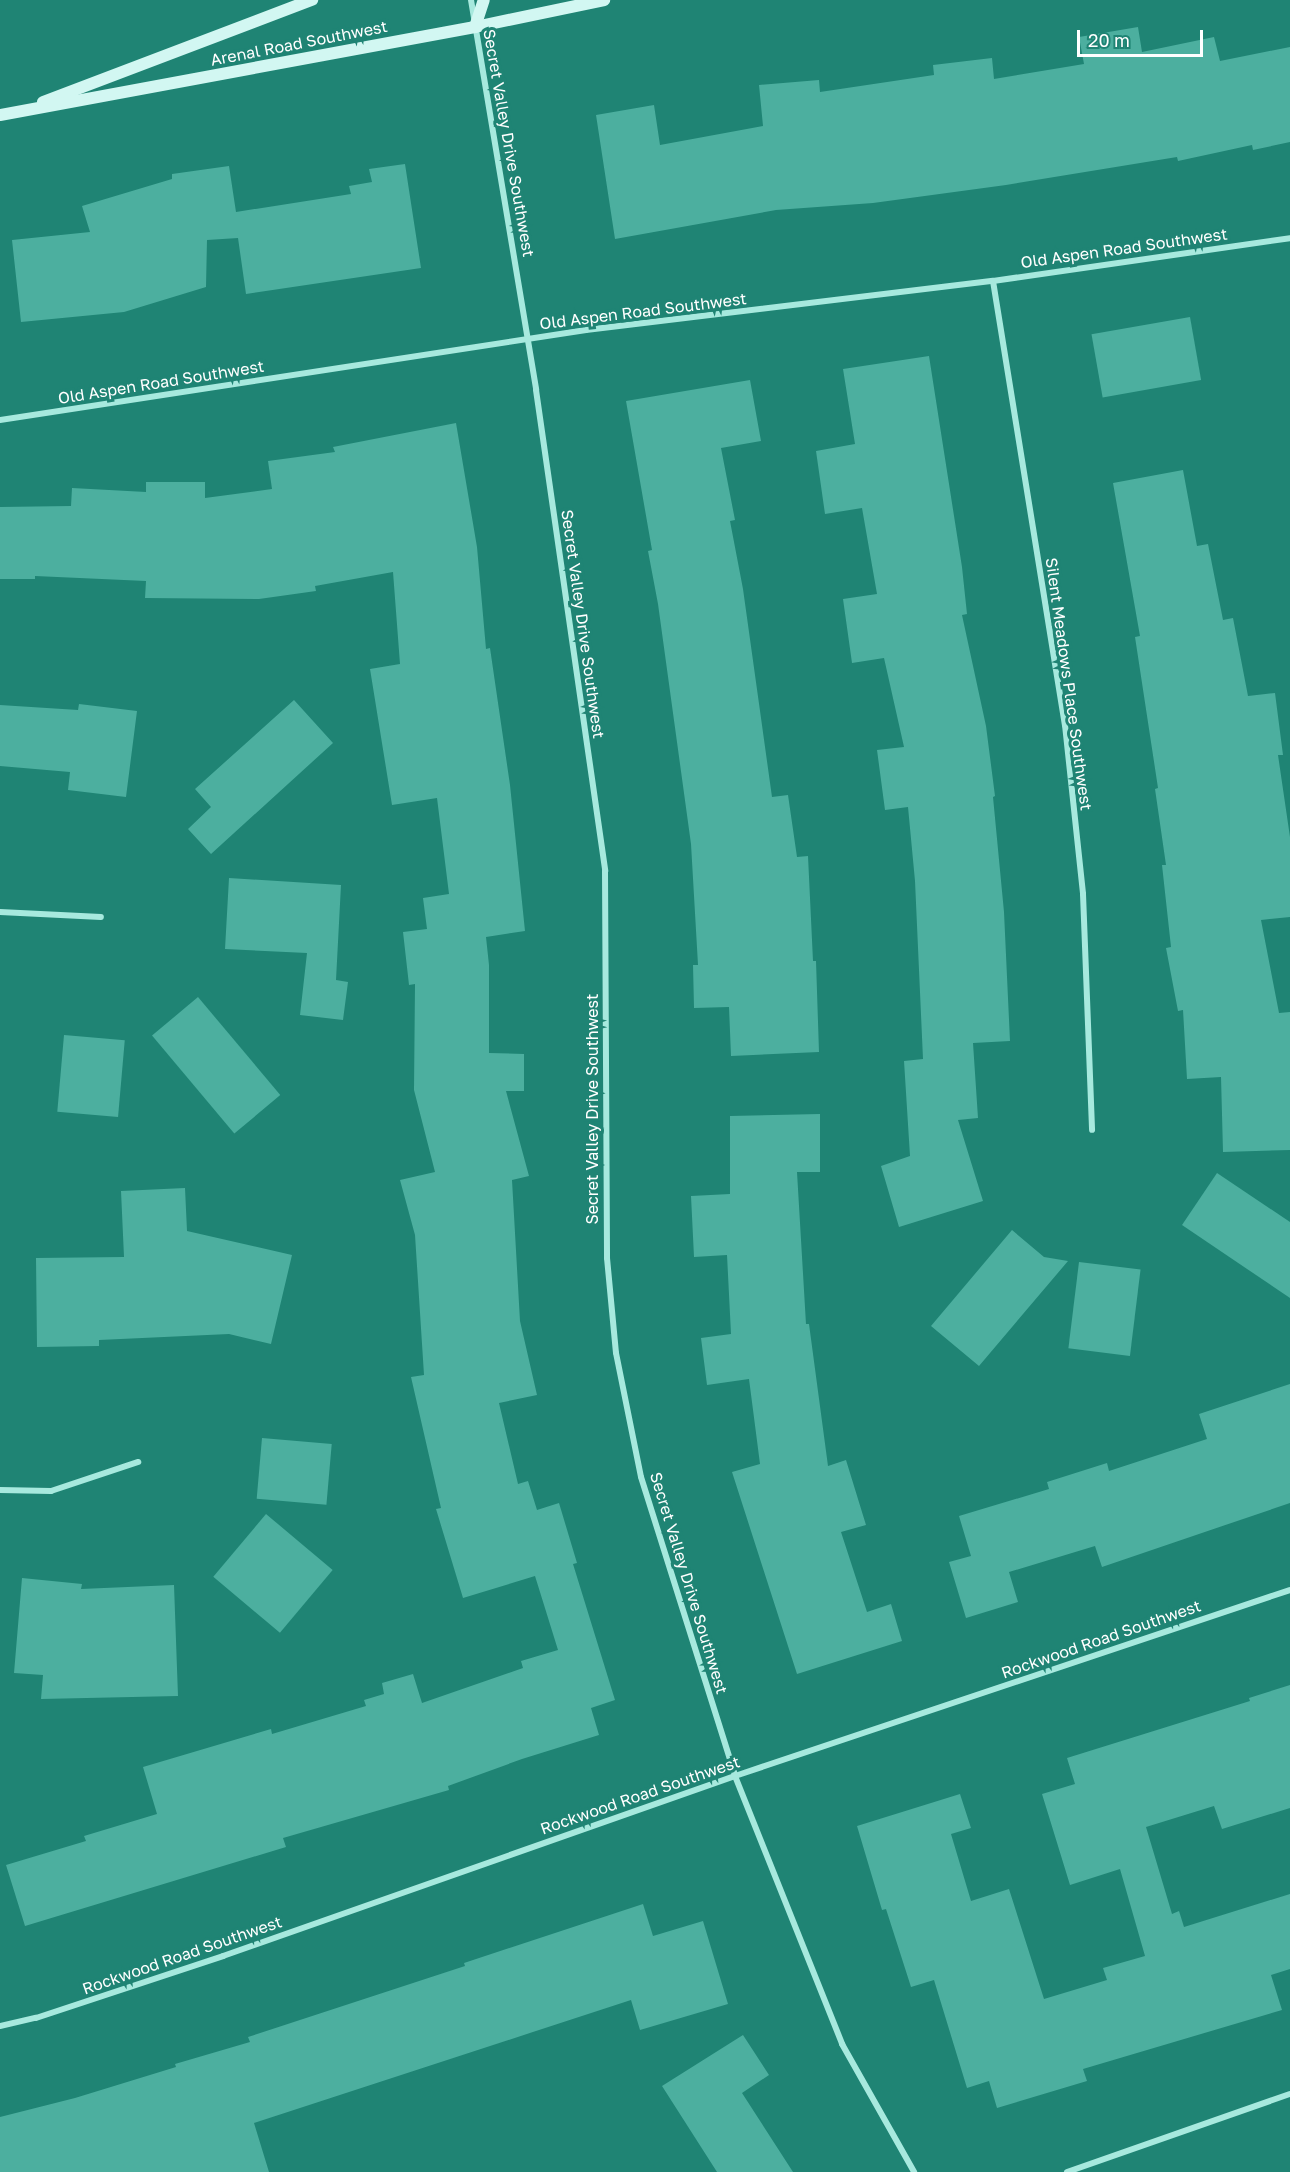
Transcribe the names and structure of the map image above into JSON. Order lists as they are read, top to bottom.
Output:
{
  "streets": {
    "main road": ["Arenal Road Southwest"],
    "street": [
      "Secret Valley Drive Southwest",
      "Old Aspen Road Southwest",
      "Silent Meadows Place Southwest",
      "Rockwood Road Southwest"
    ]
  },
  "crossings": [
    ["Arenal Road Southwest", "Secret Valley Drive Southwest"],
    ["Secret Valley Drive Southwest", "Old Aspen Road Southwest"],
    ["Secret Valley Drive Southwest", "Rockwood Road Southwest"],
    ["Old Aspen Road Southwest", "Silent Meadows Place Southwest"]
  ],
  "scale_bar": "20 m"
}
